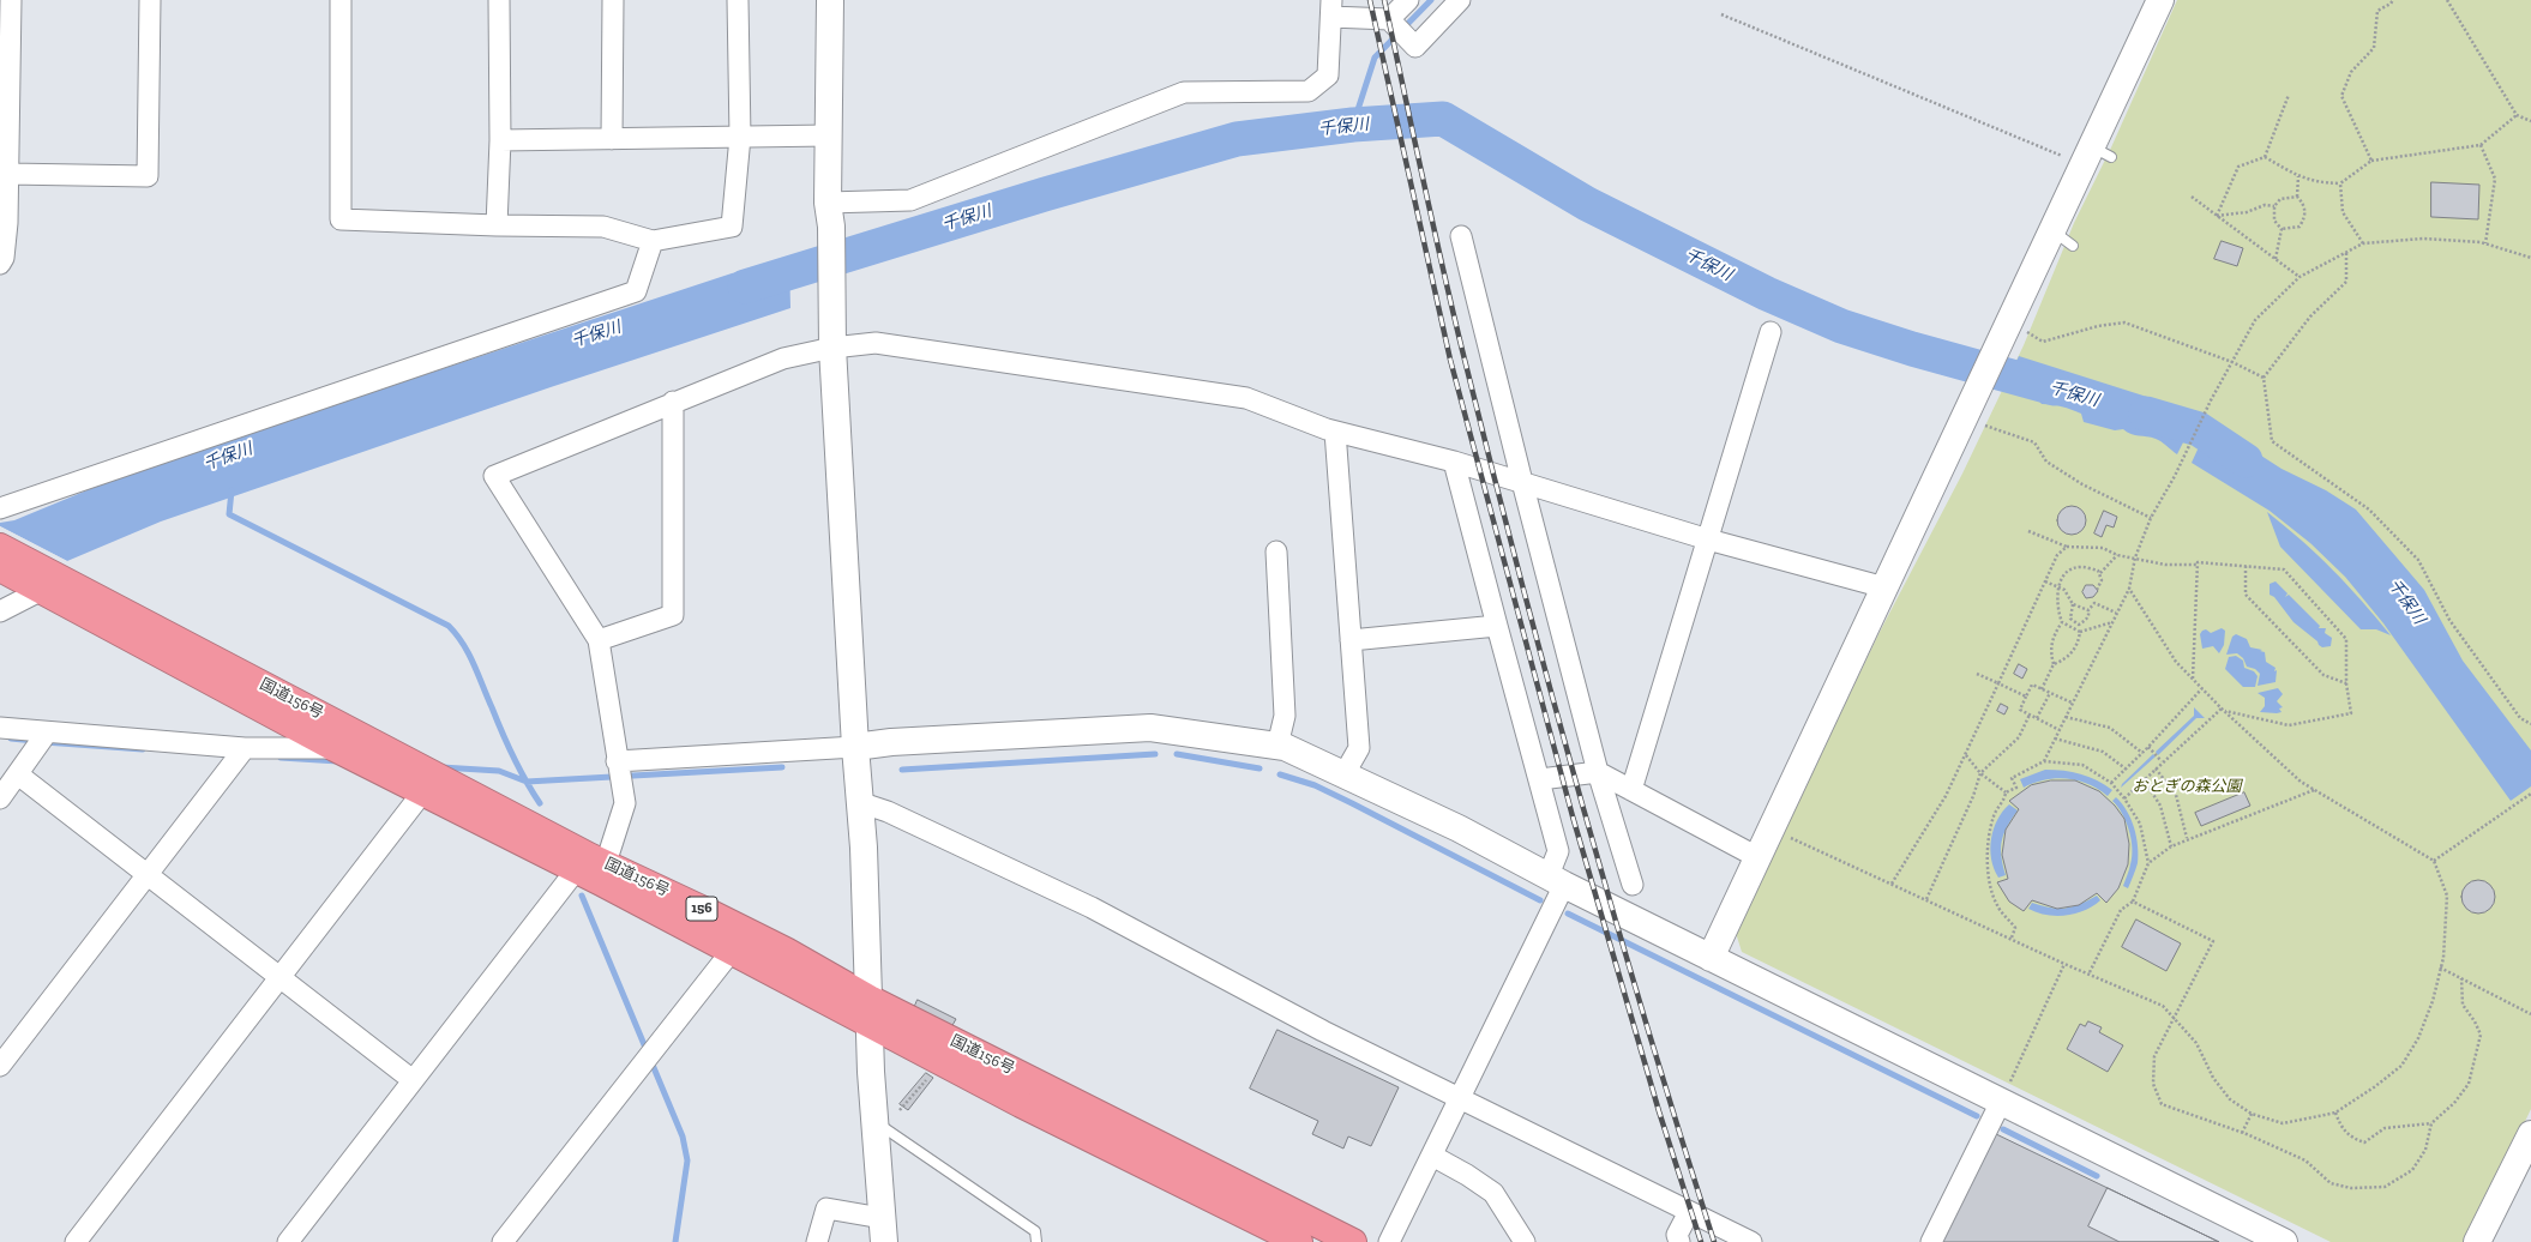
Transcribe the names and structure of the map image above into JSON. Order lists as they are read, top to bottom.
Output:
{
  "streets": {
    "highway": ["国道156号", "156"]
  },
  "water": ["千保川"],
  "parks": ["おとぎの森公園"]
}
